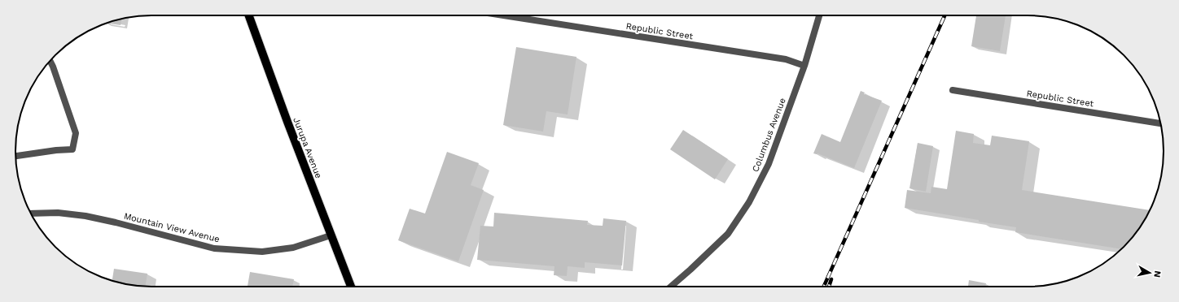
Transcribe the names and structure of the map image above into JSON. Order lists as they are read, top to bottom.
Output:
{
  "streets": {
    "main road": ["Jurupa Avenue"],
    "street": ["Republic Street", "Columbus Avenue", "Mountain View Avenue"]
  },
  "crossings": [
    ["Republic Street", "Columbus Avenue"],
    ["Jurupa Avenue", "Mountain View Avenue"]
  ],
  "north": "right"
}
